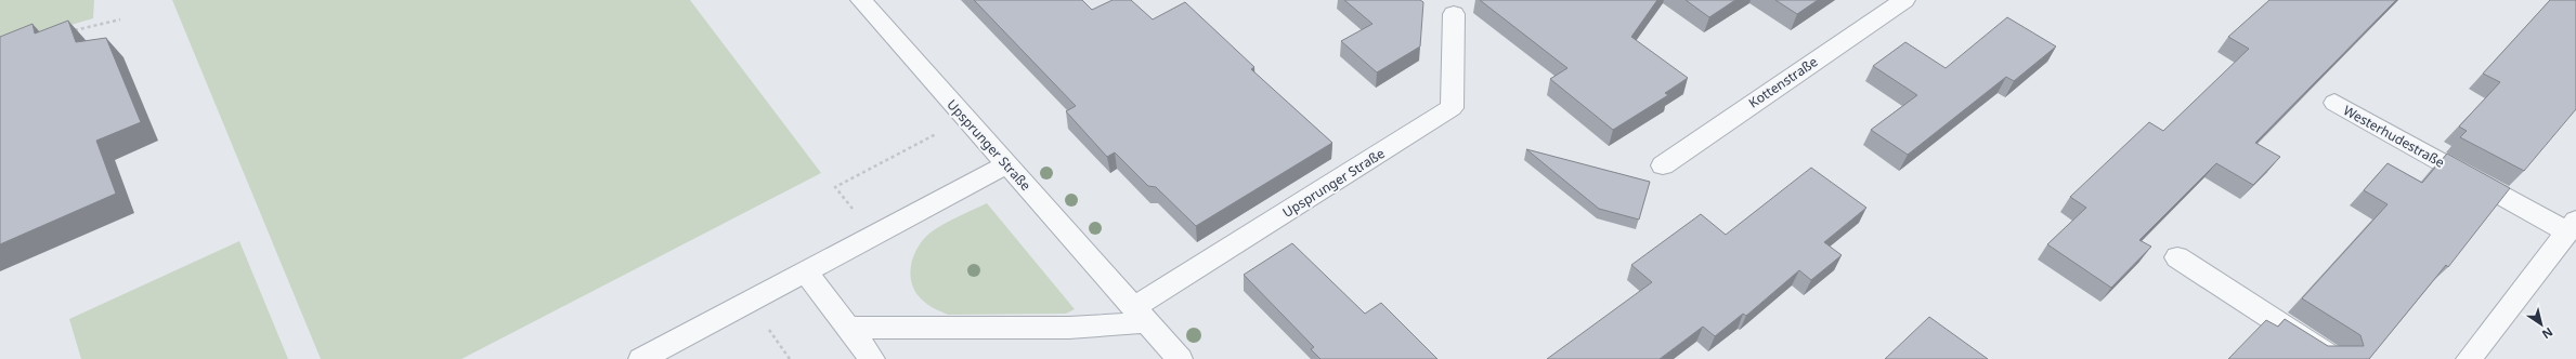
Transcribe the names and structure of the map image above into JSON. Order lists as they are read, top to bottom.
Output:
{
  "streets": {
    "street": ["Kottenstraße", "Westerhudestraße", "Upsprunger Straße"]
  },
  "north": "bottom right"
}
